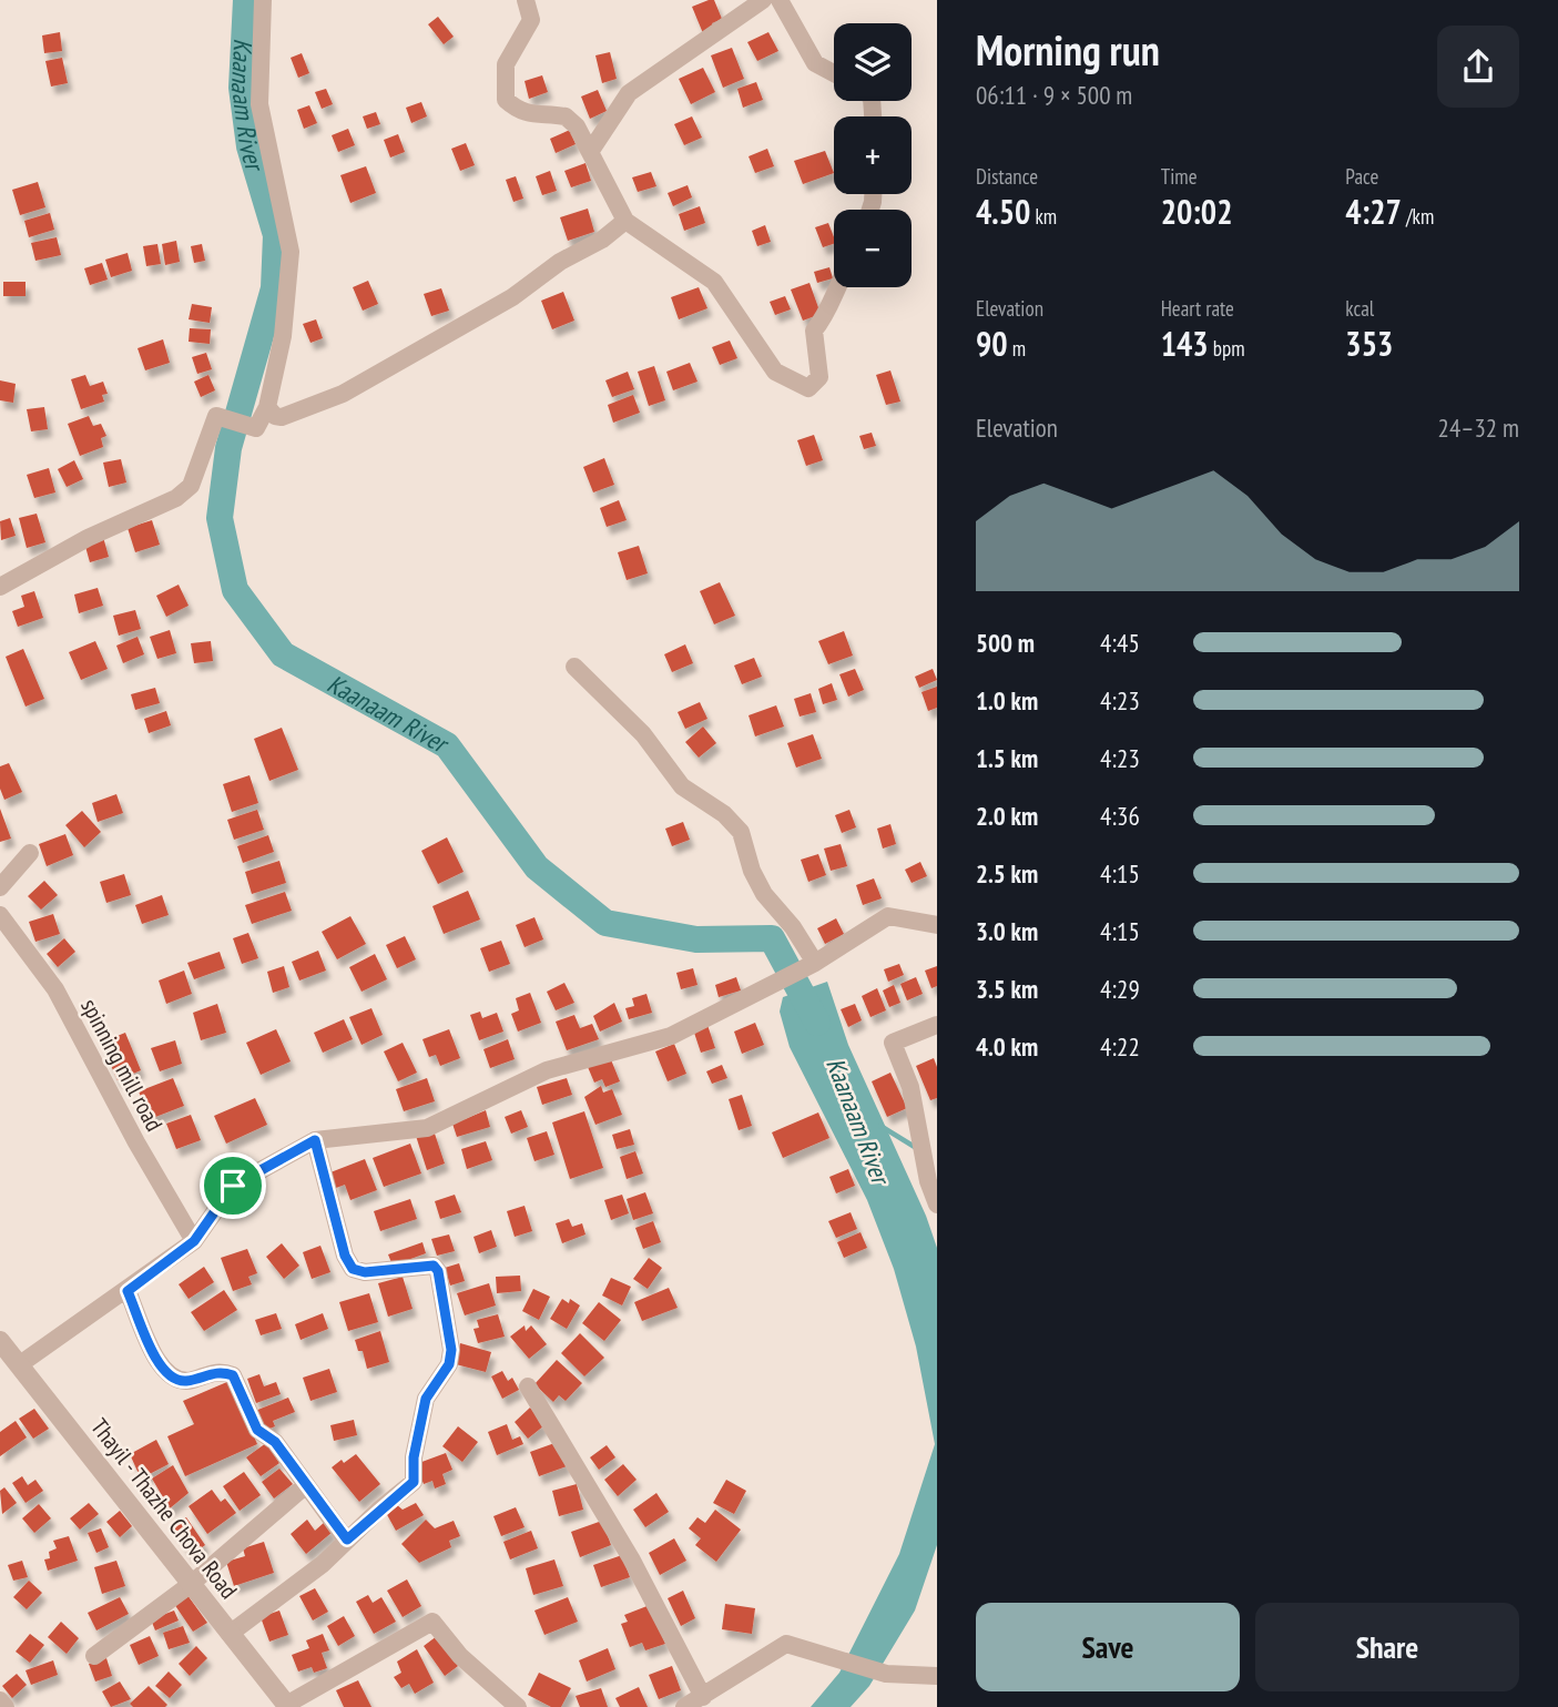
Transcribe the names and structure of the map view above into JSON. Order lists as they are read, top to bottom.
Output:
{
  "streets": {
    "street": ["spinning mill road", "Thayil - Thazhe Chova Road"]
  },
  "water": ["Kaanaam River"],
  "page": {
    "heading": ["Morning run", "06:11 · 9 × 500 m"],
    "map_buttons": ["+", "−"],
    "stats": [
      ["Distance", "4.50 km"],
      ["Time", "20:02"],
      ["Pace", "4:27 /km"],
      ["Elevation", "90 m"],
      ["Heart rate", "143 bpm"],
      ["kcal", "353"]
    ],
    "chart": ["Elevation", "24–32 m"],
    "list": [
      {
        "name": "500 m",
        "note": "4:45"
      },
      {
        "name": "1.0 km",
        "note": "4:23"
      },
      {
        "name": "1.5 km",
        "note": "4:23"
      },
      {
        "name": "2.0 km",
        "note": "4:36"
      },
      {
        "name": "2.5 km",
        "note": "4:15"
      },
      {
        "name": "3.0 km",
        "note": "4:15"
      },
      {
        "name": "3.5 km",
        "note": "4:29"
      },
      {
        "name": "4.0 km",
        "note": "4:22"
      }
    ],
    "buttons": ["Save", "Share"]
  }
}
